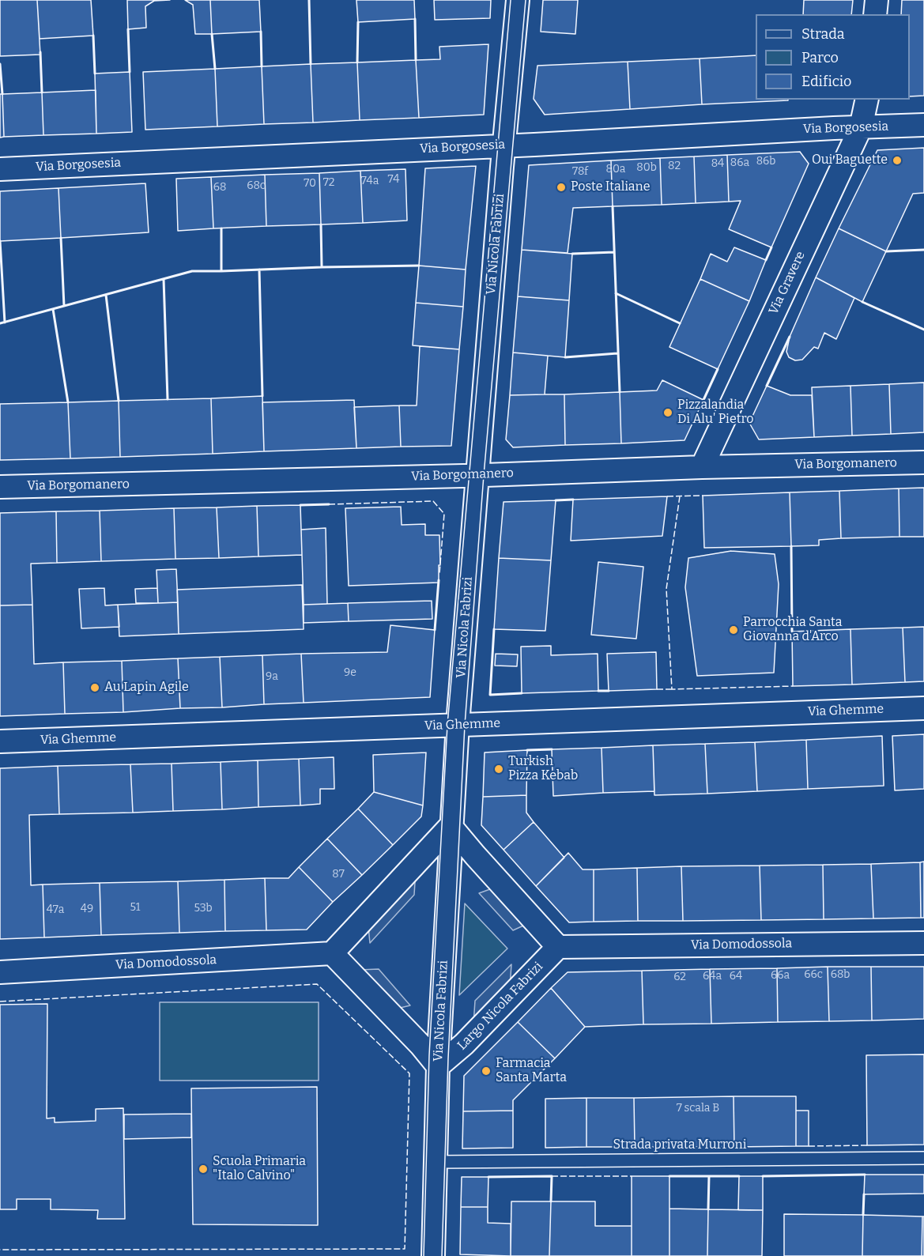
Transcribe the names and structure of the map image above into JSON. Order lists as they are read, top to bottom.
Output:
{
  "streets": {
    "street": [
      "Via Borgosesia",
      "Via Nicola Fabrizi",
      "Via Gravere",
      "Via Borgomanero",
      "Via Ghemme",
      "Via Domodossola",
      "Largo Nicola Fabrizi"
    ],
    "lane": ["Strada privata Murroni"]
  },
  "crossings": [
    ["Via Borgosesia", "Via Nicola Fabrizi"],
    ["Via Borgosesia", "Via Gravere"],
    ["Via Nicola Fabrizi", "Via Borgomanero"],
    ["Via Nicola Fabrizi", "Via Ghemme"],
    ["Via Nicola Fabrizi", "Largo Nicola Fabrizi"],
    ["Via Nicola Fabrizi", "Strada privata Murroni"],
    ["Via Gravere", "Via Borgomanero"],
    ["Via Domodossola", "Largo Nicola Fabrizi"]
  ],
  "places": [
    "Oui Baguette",
    "Poste Italiane",
    "Pizzalandia Di Alu' Pietro",
    "Parrocchia Santa Giovanna d'Arco",
    "Au Lapin Agile",
    "Turkish Pizza Kebab",
    "Farmacia Santa Marta",
    "Scuola Primaria \"Italo Calvino\""
  ],
  "house_numbers": [
    "86b",
    "86a",
    "84",
    "82",
    "80b",
    "80a",
    "78f",
    "74",
    "74a",
    "72",
    "70",
    "68c",
    "68",
    "9e",
    "9a",
    "87",
    "51",
    "53b",
    "49",
    "47a",
    "66c",
    "68b",
    "66a",
    "64a",
    "64",
    "62",
    "7 scala B"
  ],
  "legend": ["Strada", "Parco", "Edificio"]
}
